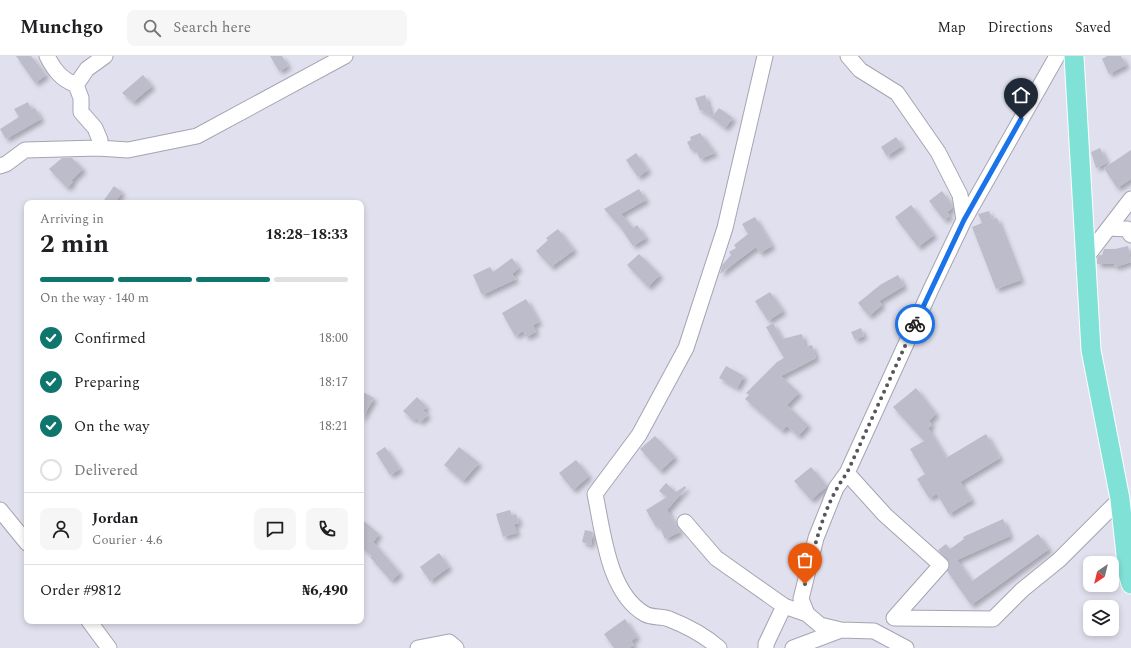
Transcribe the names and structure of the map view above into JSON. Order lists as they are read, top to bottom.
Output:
{
  "north": "bottom left",
  "page": {
    "header": "Munchgo",
    "search": "Search here",
    "nav": ["Map", "Directions", "Saved"],
    "heading": ["2 min", "Arriving in", "18:28–18:33"],
    "panel": [
      "Jordan",
      "Courier · 4.6",
      "Order #9812",
      "₦6,490"
    ],
    "bar": "On the way · 140 m",
    "list": [
      ["Confirmed", "18:00"],
      ["Preparing", "18:17"],
      ["On the way", "18:21"],
      "Delivered"
    ]
  }
}
